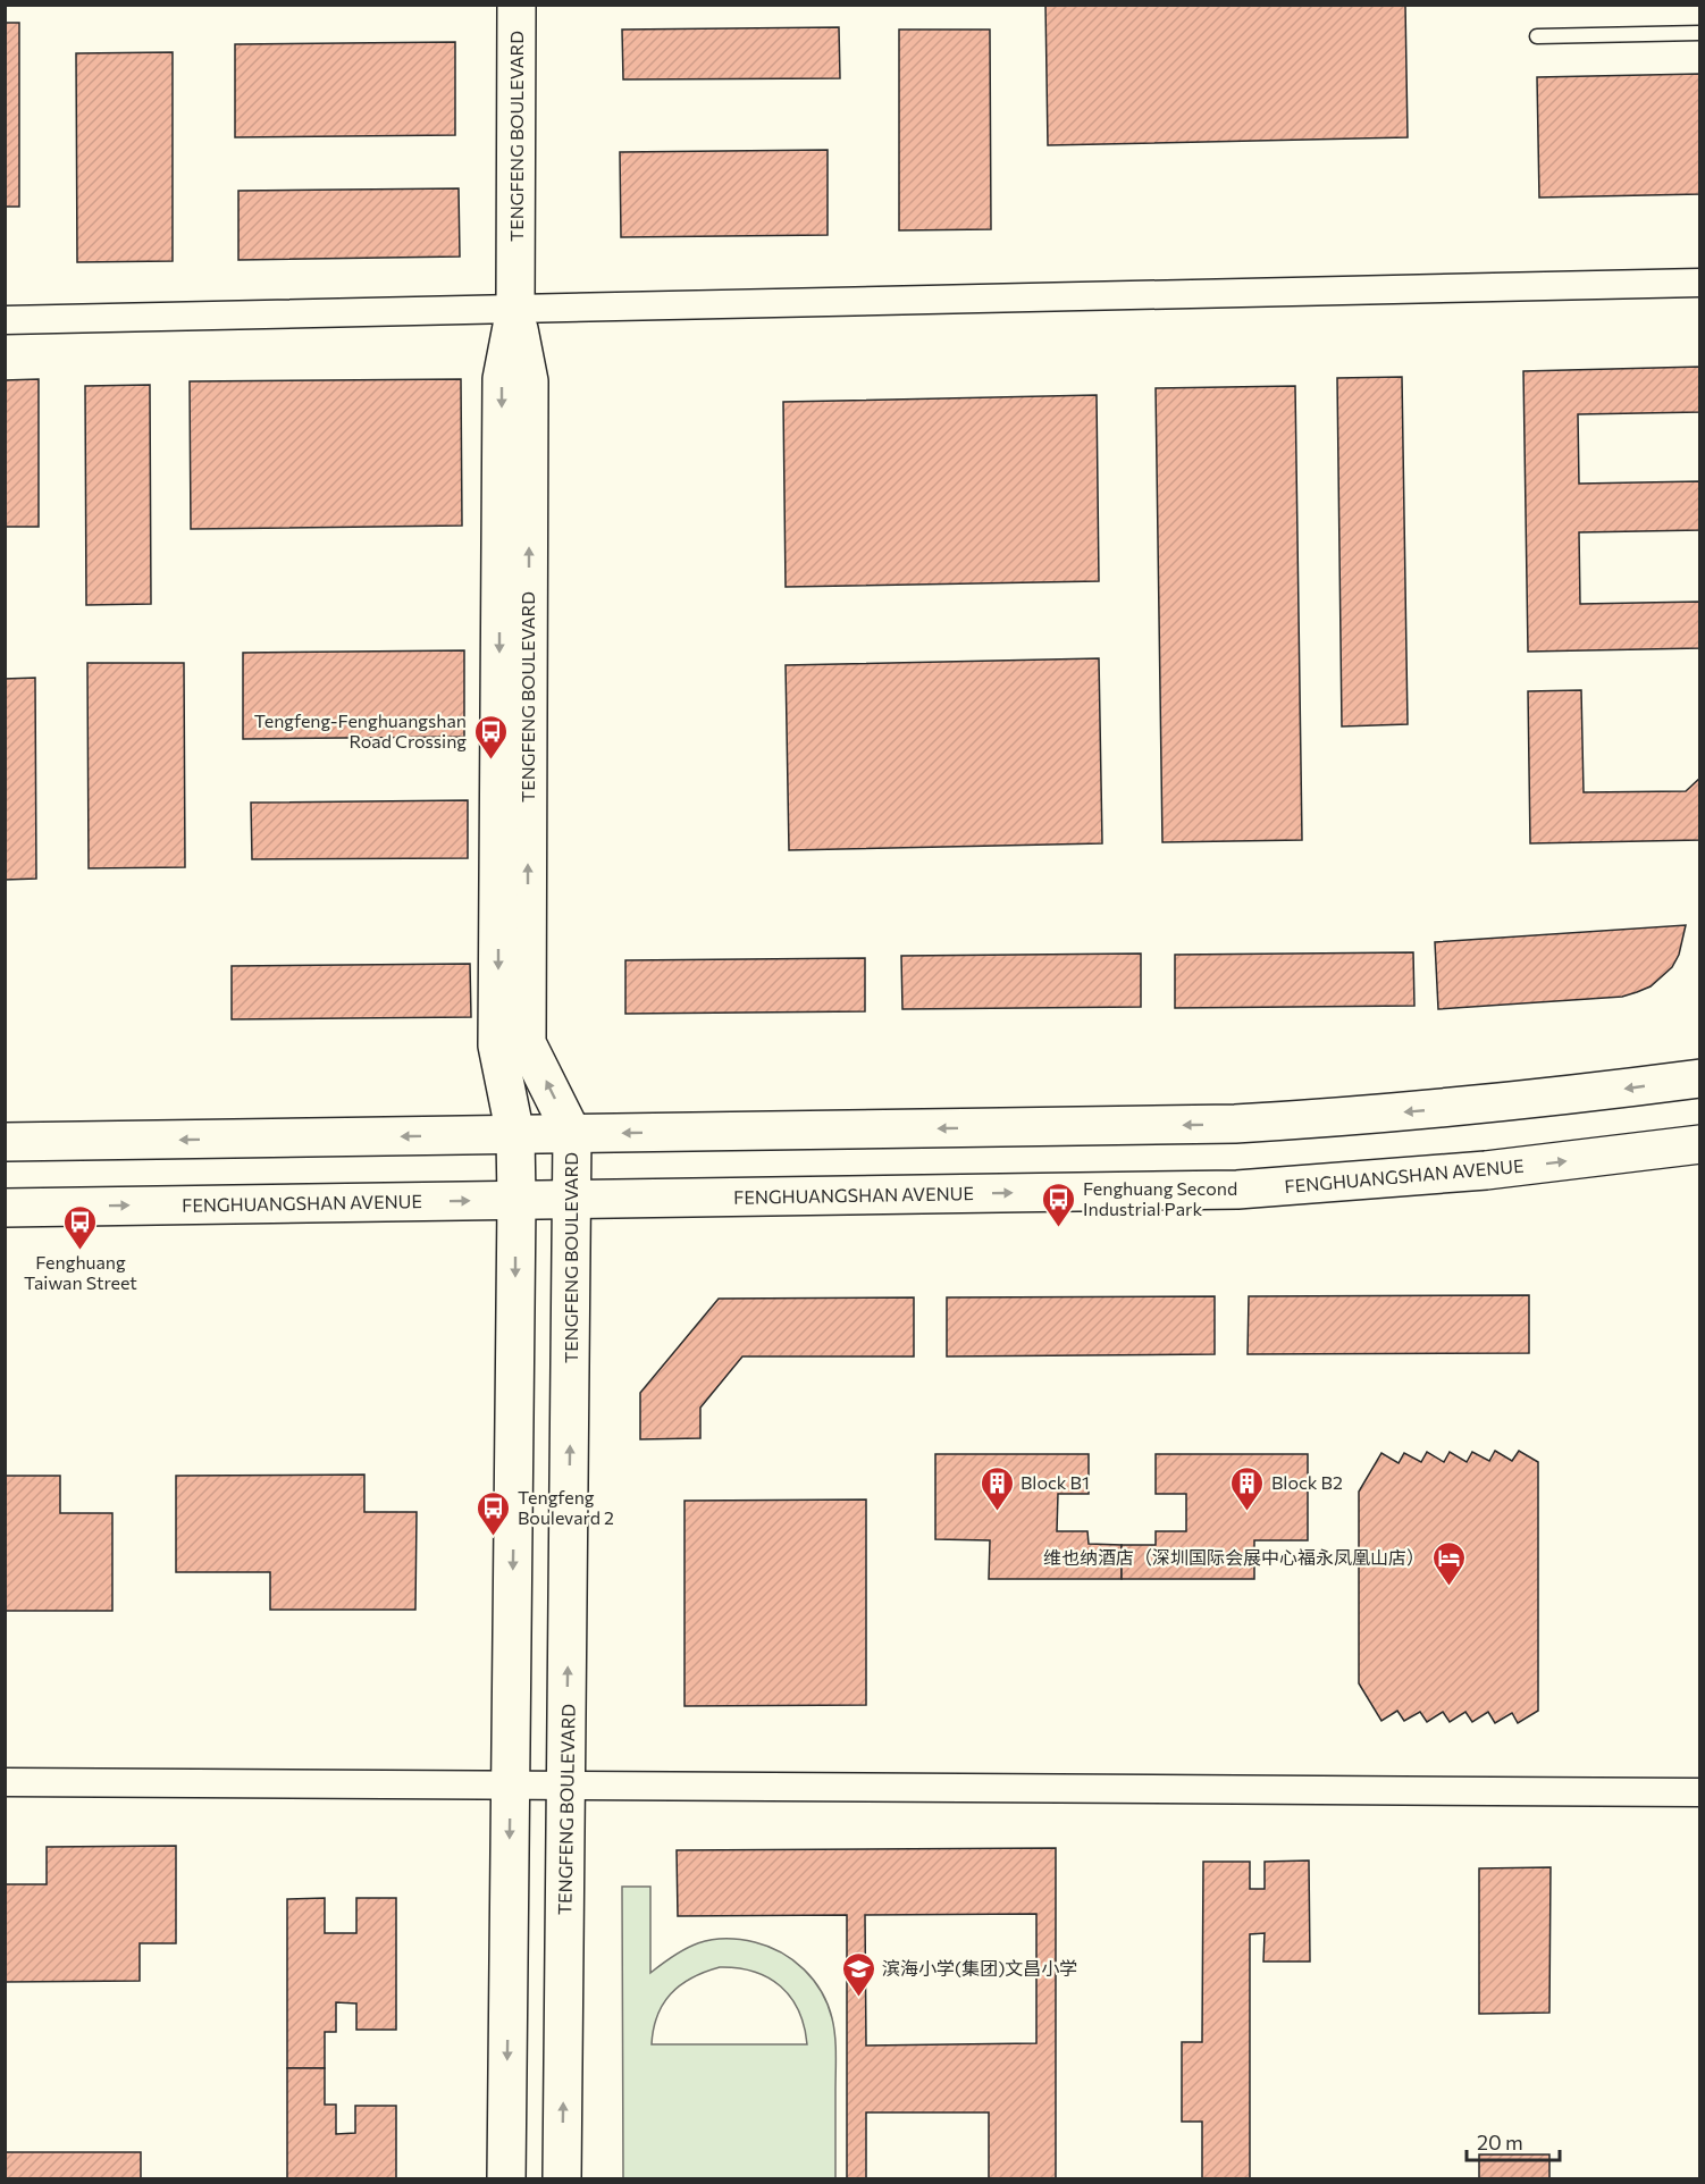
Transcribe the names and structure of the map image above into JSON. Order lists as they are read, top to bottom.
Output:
{
  "streets": {
    "street": ["TENGFENG BOULEVARD", "FENGHUANGSHAN AVENUE"]
  },
  "crossings": [
    ["TENGFENG BOULEVARD", "FENGHUANGSHAN AVENUE"]
  ],
  "places": {
    "bus stop": [
      "Tengfeng-Fenghuangshan Road Crossing",
      "Fenghuang Second Industrial Park",
      "Fenghuang Taiwan Street",
      "Tengfeng Boulevard 2"
    ],
    "building": ["Block B1", "Block B2"],
    "hotel": ["维也纳酒店（深圳国际会展中心福永凤凰山店）"],
    "school or university": ["滨海小学(集团)文昌小学"]
  },
  "scale_bar": "20 m"
}
